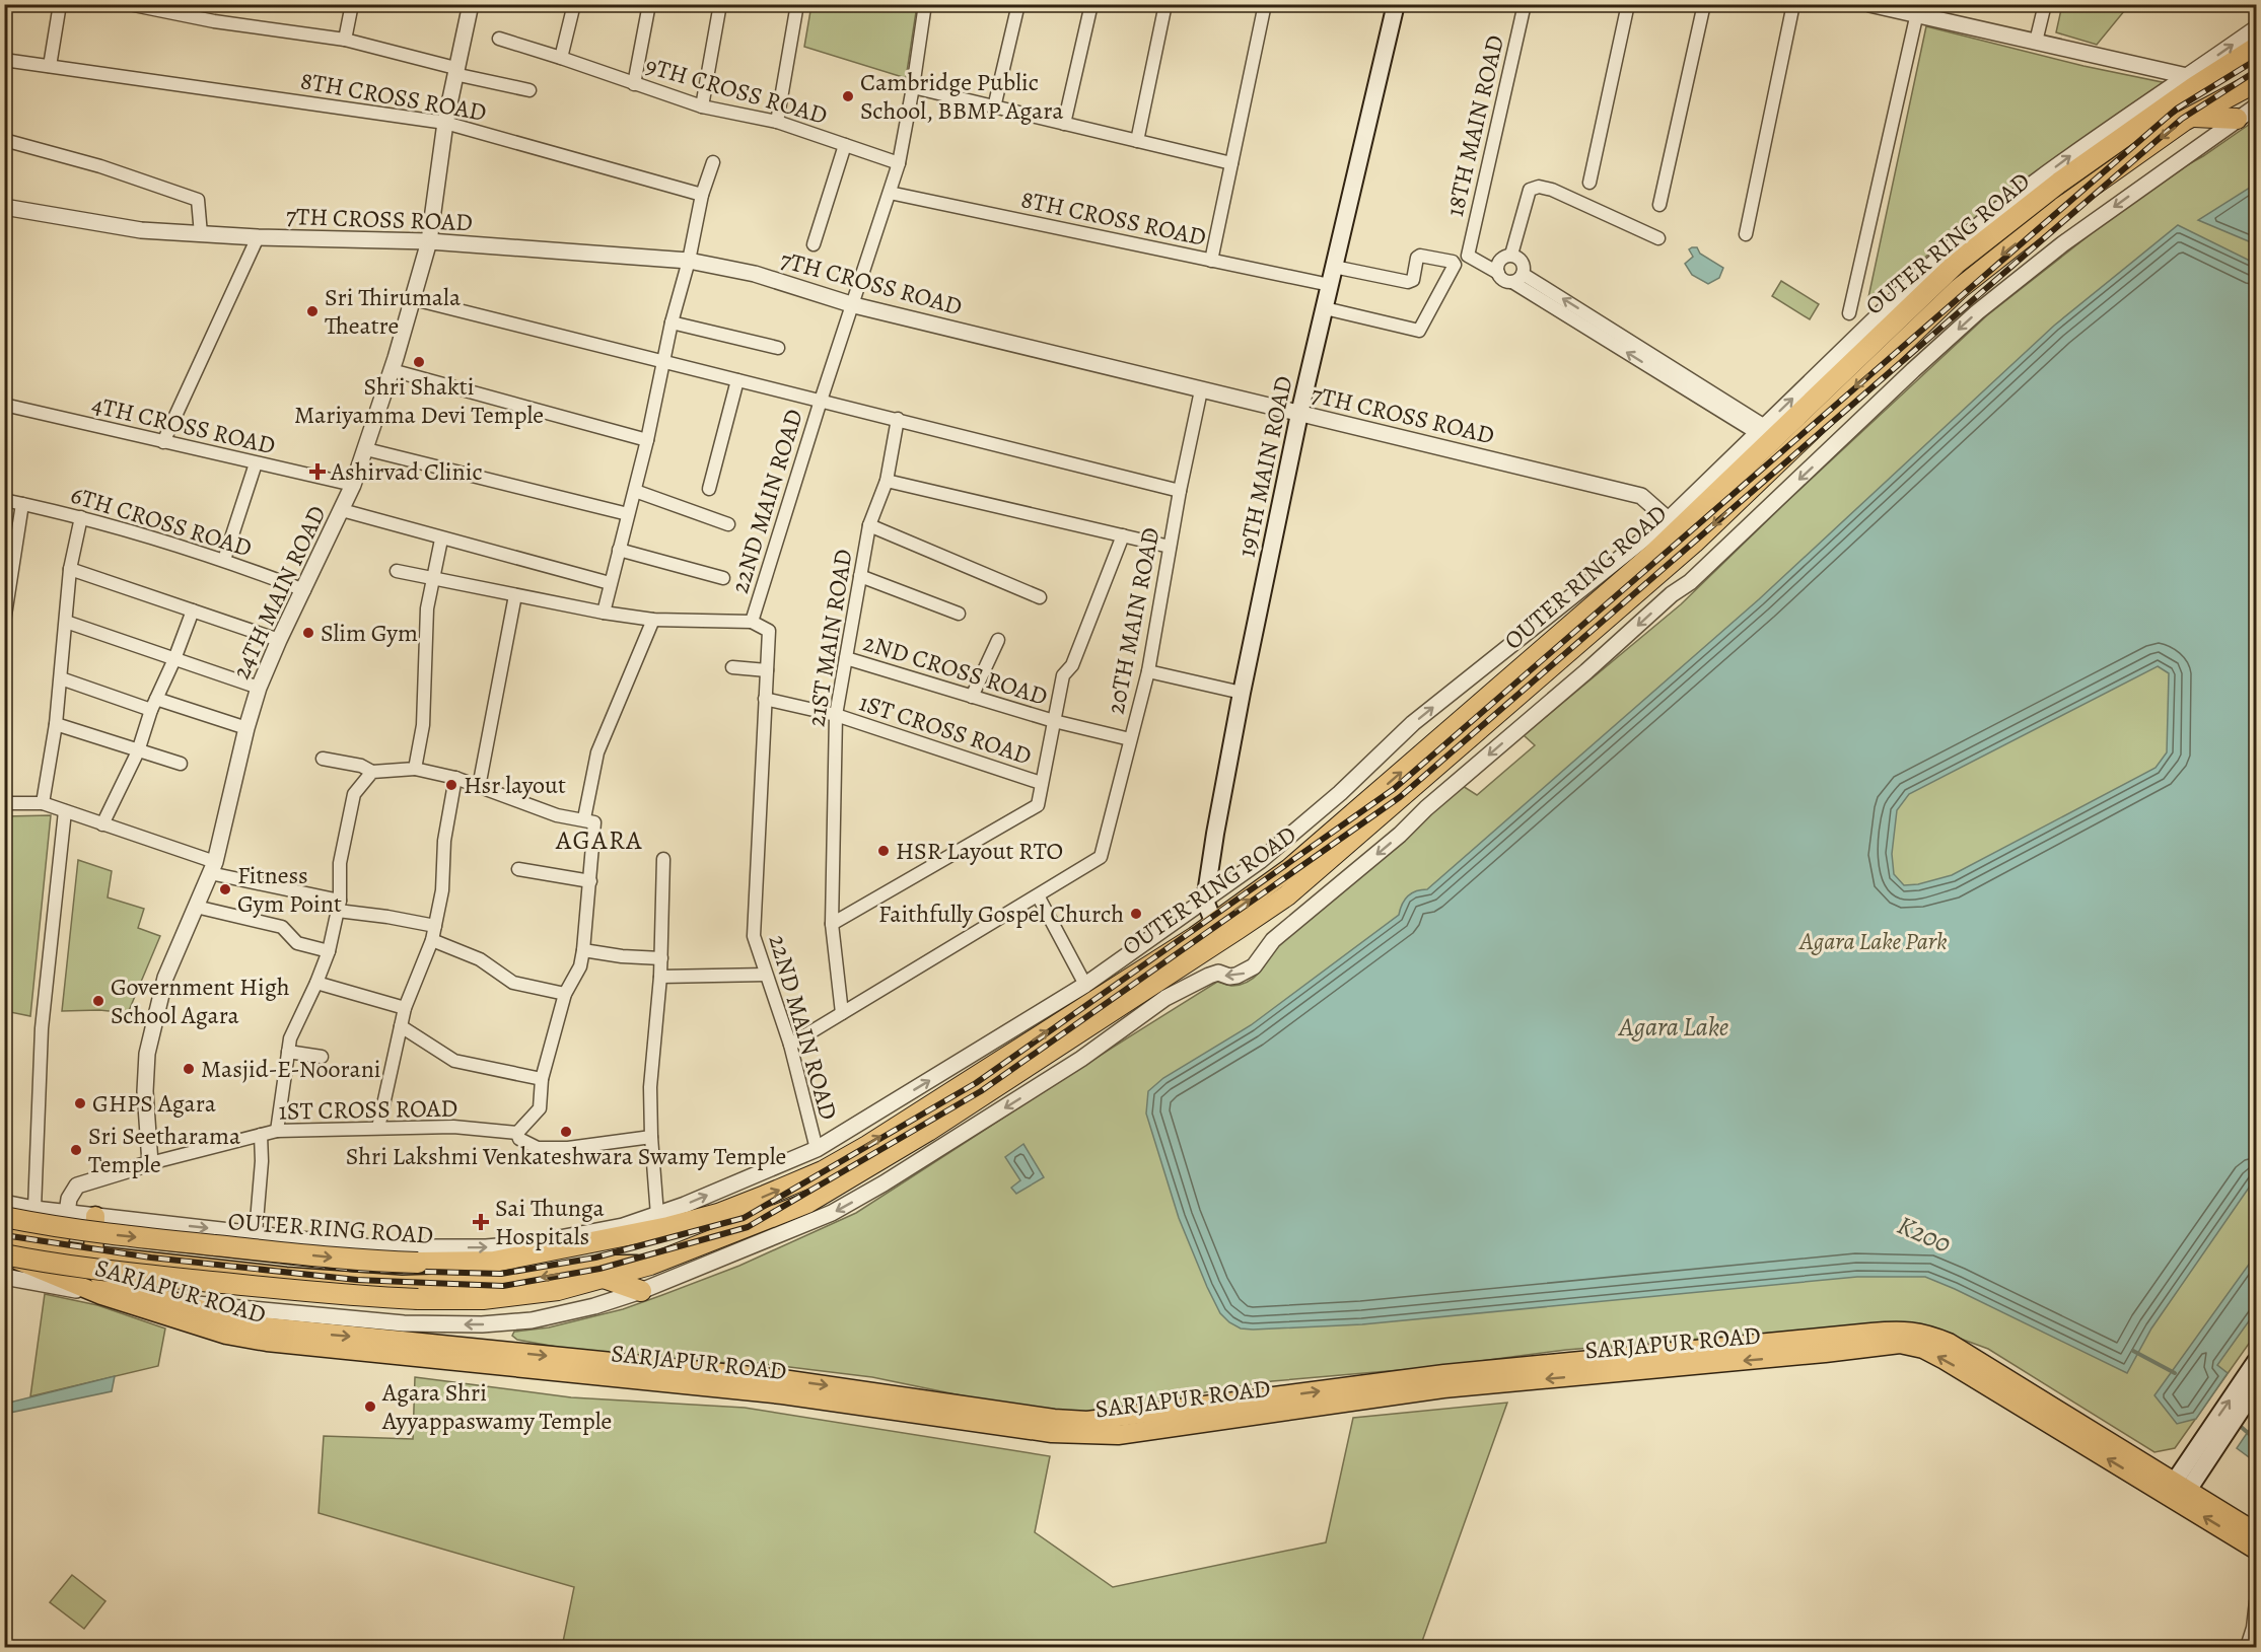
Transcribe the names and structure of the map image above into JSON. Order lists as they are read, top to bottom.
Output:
{
  "streets": {
    "highway": ["OUTER RING ROAD"],
    "main road": ["19TH MAIN ROAD", "SARJAPUR ROAD"],
    "street": [
      "9TH CROSS ROAD",
      "8TH CROSS ROAD",
      "18TH MAIN ROAD",
      "7TH CROSS ROAD",
      "4TH CROSS ROAD",
      "22ND MAIN ROAD",
      "6TH CROSS ROAD",
      "24TH MAIN ROAD",
      "20TH MAIN ROAD",
      "21ST MAIN ROAD",
      "2ND CROSS ROAD",
      "1ST CROSS ROAD"
    ]
  },
  "crossings": [
    ["9TH CROSS ROAD", "22ND MAIN ROAD"],
    ["8TH CROSS ROAD", "19TH MAIN ROAD"],
    ["8TH CROSS ROAD", "22ND MAIN ROAD"],
    ["8TH CROSS ROAD", "24TH MAIN ROAD"],
    ["7TH CROSS ROAD", "OUTER RING ROAD"],
    ["7TH CROSS ROAD", "19TH MAIN ROAD"],
    ["7TH CROSS ROAD", "22ND MAIN ROAD"],
    ["7TH CROSS ROAD", "24TH MAIN ROAD"],
    ["7TH CROSS ROAD", "20TH MAIN ROAD"],
    ["OUTER RING ROAD", "19TH MAIN ROAD"],
    ["OUTER RING ROAD", "SARJAPUR ROAD"],
    ["4TH CROSS ROAD", "24TH MAIN ROAD"],
    ["22ND MAIN ROAD", "1ST CROSS ROAD"],
    ["6TH CROSS ROAD", "24TH MAIN ROAD"],
    ["24TH MAIN ROAD", "1ST CROSS ROAD"],
    ["20TH MAIN ROAD", "2ND CROSS ROAD"],
    ["21ST MAIN ROAD", "2ND CROSS ROAD"],
    ["21ST MAIN ROAD", "1ST CROSS ROAD"]
  ],
  "districts": ["AGARA"],
  "water": ["Agara Lake", "K200"],
  "parks": ["Agara Lake Park"],
  "places": {
    "other": [
      "Cambridge Public School, BBMP Agara",
      "Sri Thirumala Theatre",
      "Shri Shakti Mariyamma Devi Temple",
      "Slim Gym",
      "Hsr layout",
      "HSR Layout RTO",
      "Fitness Gym Point",
      "Faithfully Gospel Church",
      "Government High School Agara",
      "Masjid-E-Noorani",
      "GHPS Agara",
      "Shri Lakshmi Venkateshwara Swamy Temple",
      "Sri Seetharama Temple",
      "Agara Shri Ayyappaswamy Temple"
    ],
    "health": ["Ashirvad Clinic", "Sai Thunga Hospitals"]
  }
}
